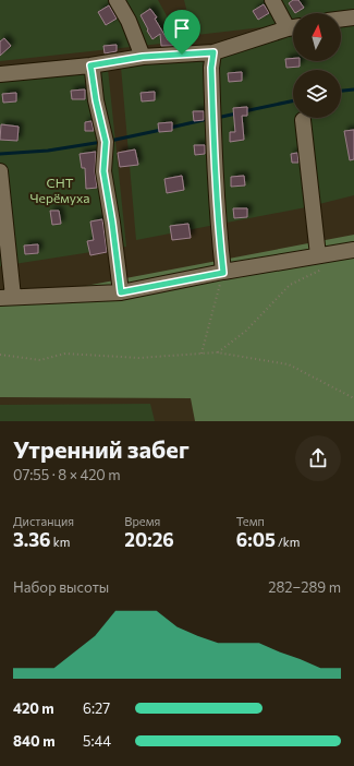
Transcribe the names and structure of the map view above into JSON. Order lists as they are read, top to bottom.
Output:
{
  "parks": ["СНТ Черёмуха"],
  "north": "top",
  "page": {
    "heading": ["Утренний забег", "07:55 · 8 × 420 m"],
    "stats": [
      ["Дистанция", "3.36 km"],
      ["Время", "20:26"],
      ["Темп", "6:05 /km"]
    ],
    "chart": ["Набор высоты", "282–289 m"],
    "list": [
      {
        "name": "420 m",
        "note": "6:27"
      },
      {
        "name": "840 m",
        "note": "5:44"
      }
    ]
  }
}
